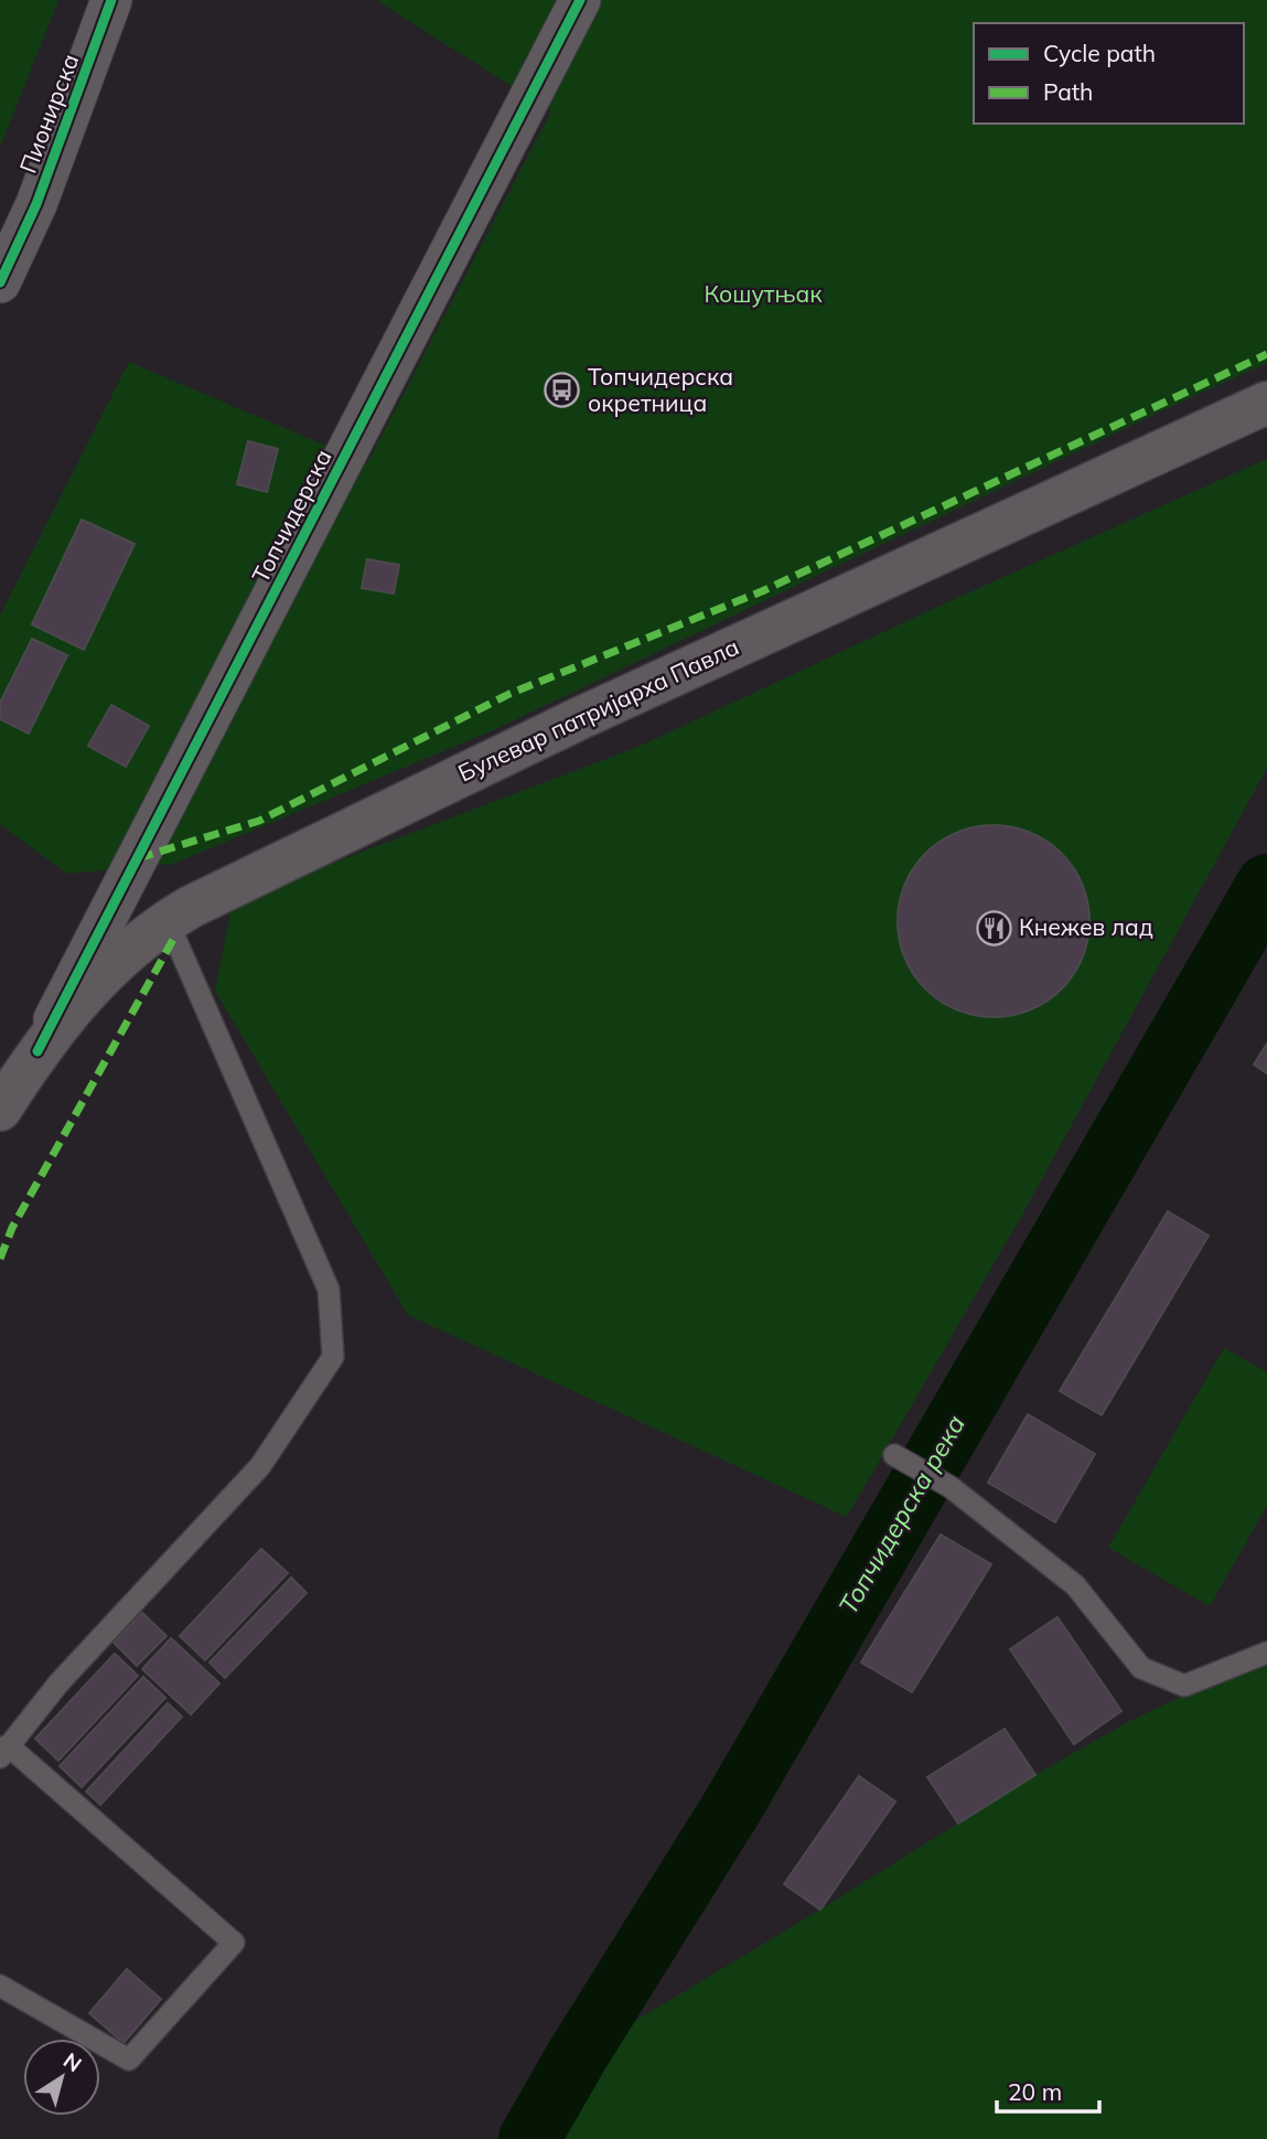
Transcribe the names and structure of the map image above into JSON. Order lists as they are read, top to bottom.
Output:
{
  "streets": {
    "main road": ["Булевар патријарха Павла"],
    "street": ["Пионирска", "Топчидерска"]
  },
  "crossings": [
    ["Топчидерска", "Булевар патријарха Павла"]
  ],
  "water": ["Топчидерска река"],
  "parks": ["Кошутњак"],
  "places": {
    "bus stop": ["Топчидерска окретница"],
    "restaurant": ["Кнежев лад"]
  },
  "legend": ["Cycle path", "Path"],
  "scale_bar": "20 m",
  "north": "top right"
}
